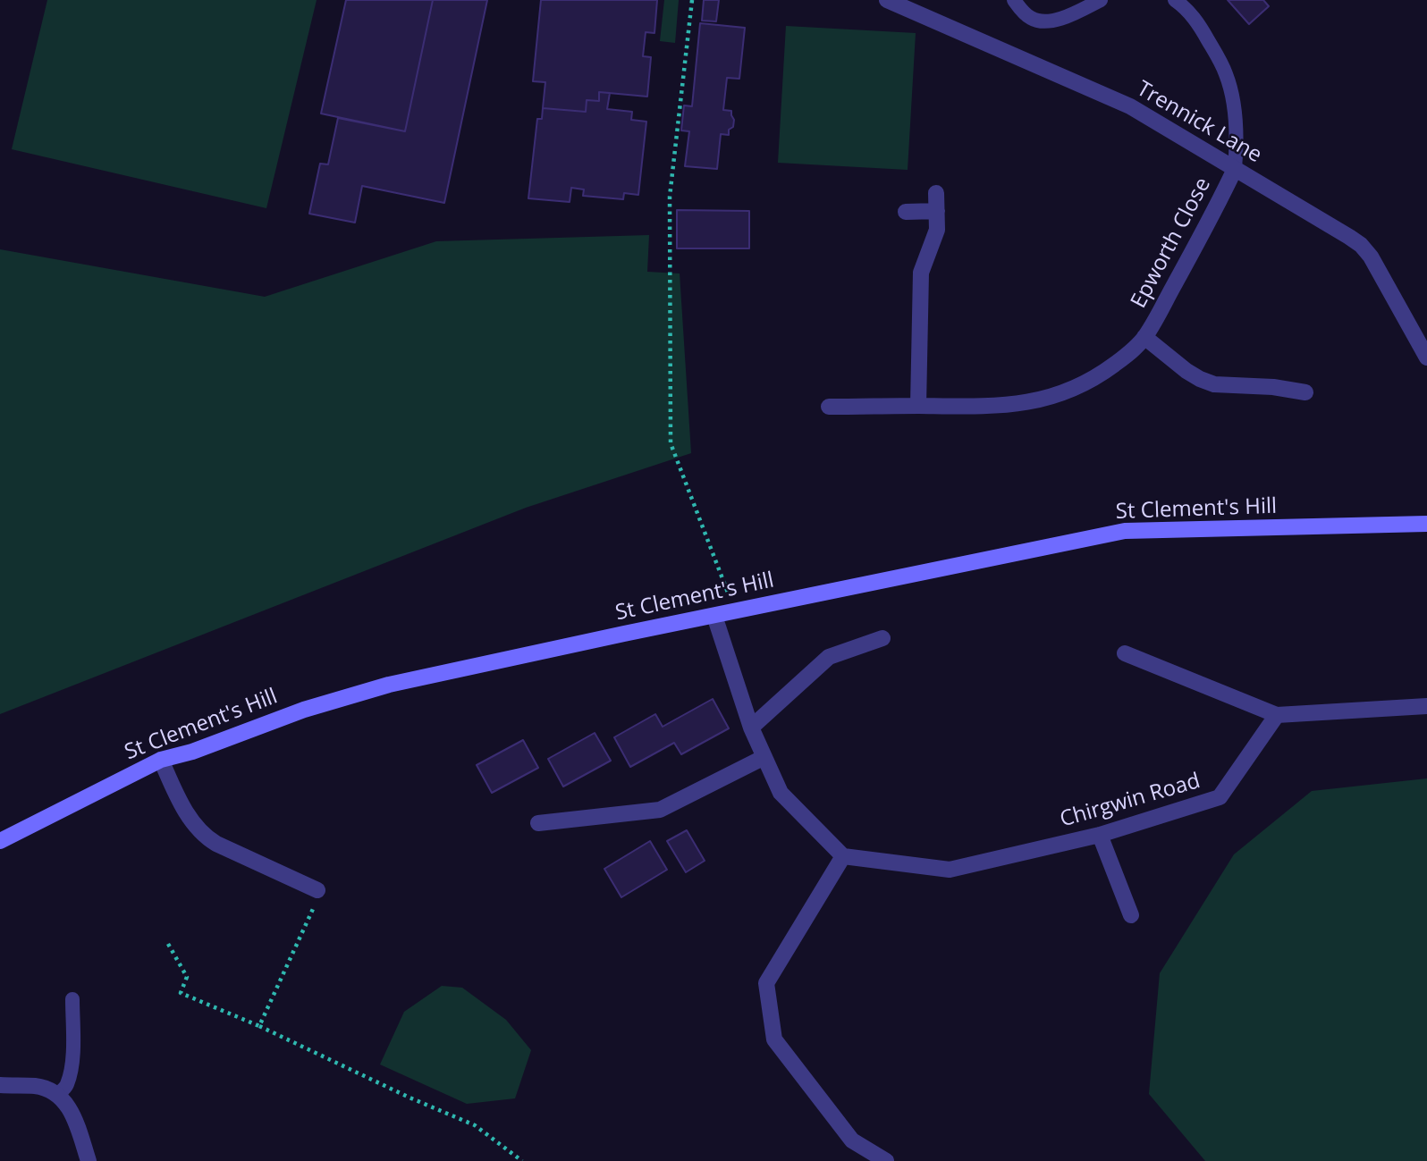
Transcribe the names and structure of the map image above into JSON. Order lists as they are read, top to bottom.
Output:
{
  "streets": {
    "street": [
      "Trennick Lane",
      "Epworth Close",
      "St Clement's Hill",
      "Chirgwin Road"
    ]
  },
  "crossings": [
    ["Trennick Lane", "Epworth Close"]
  ]
}
